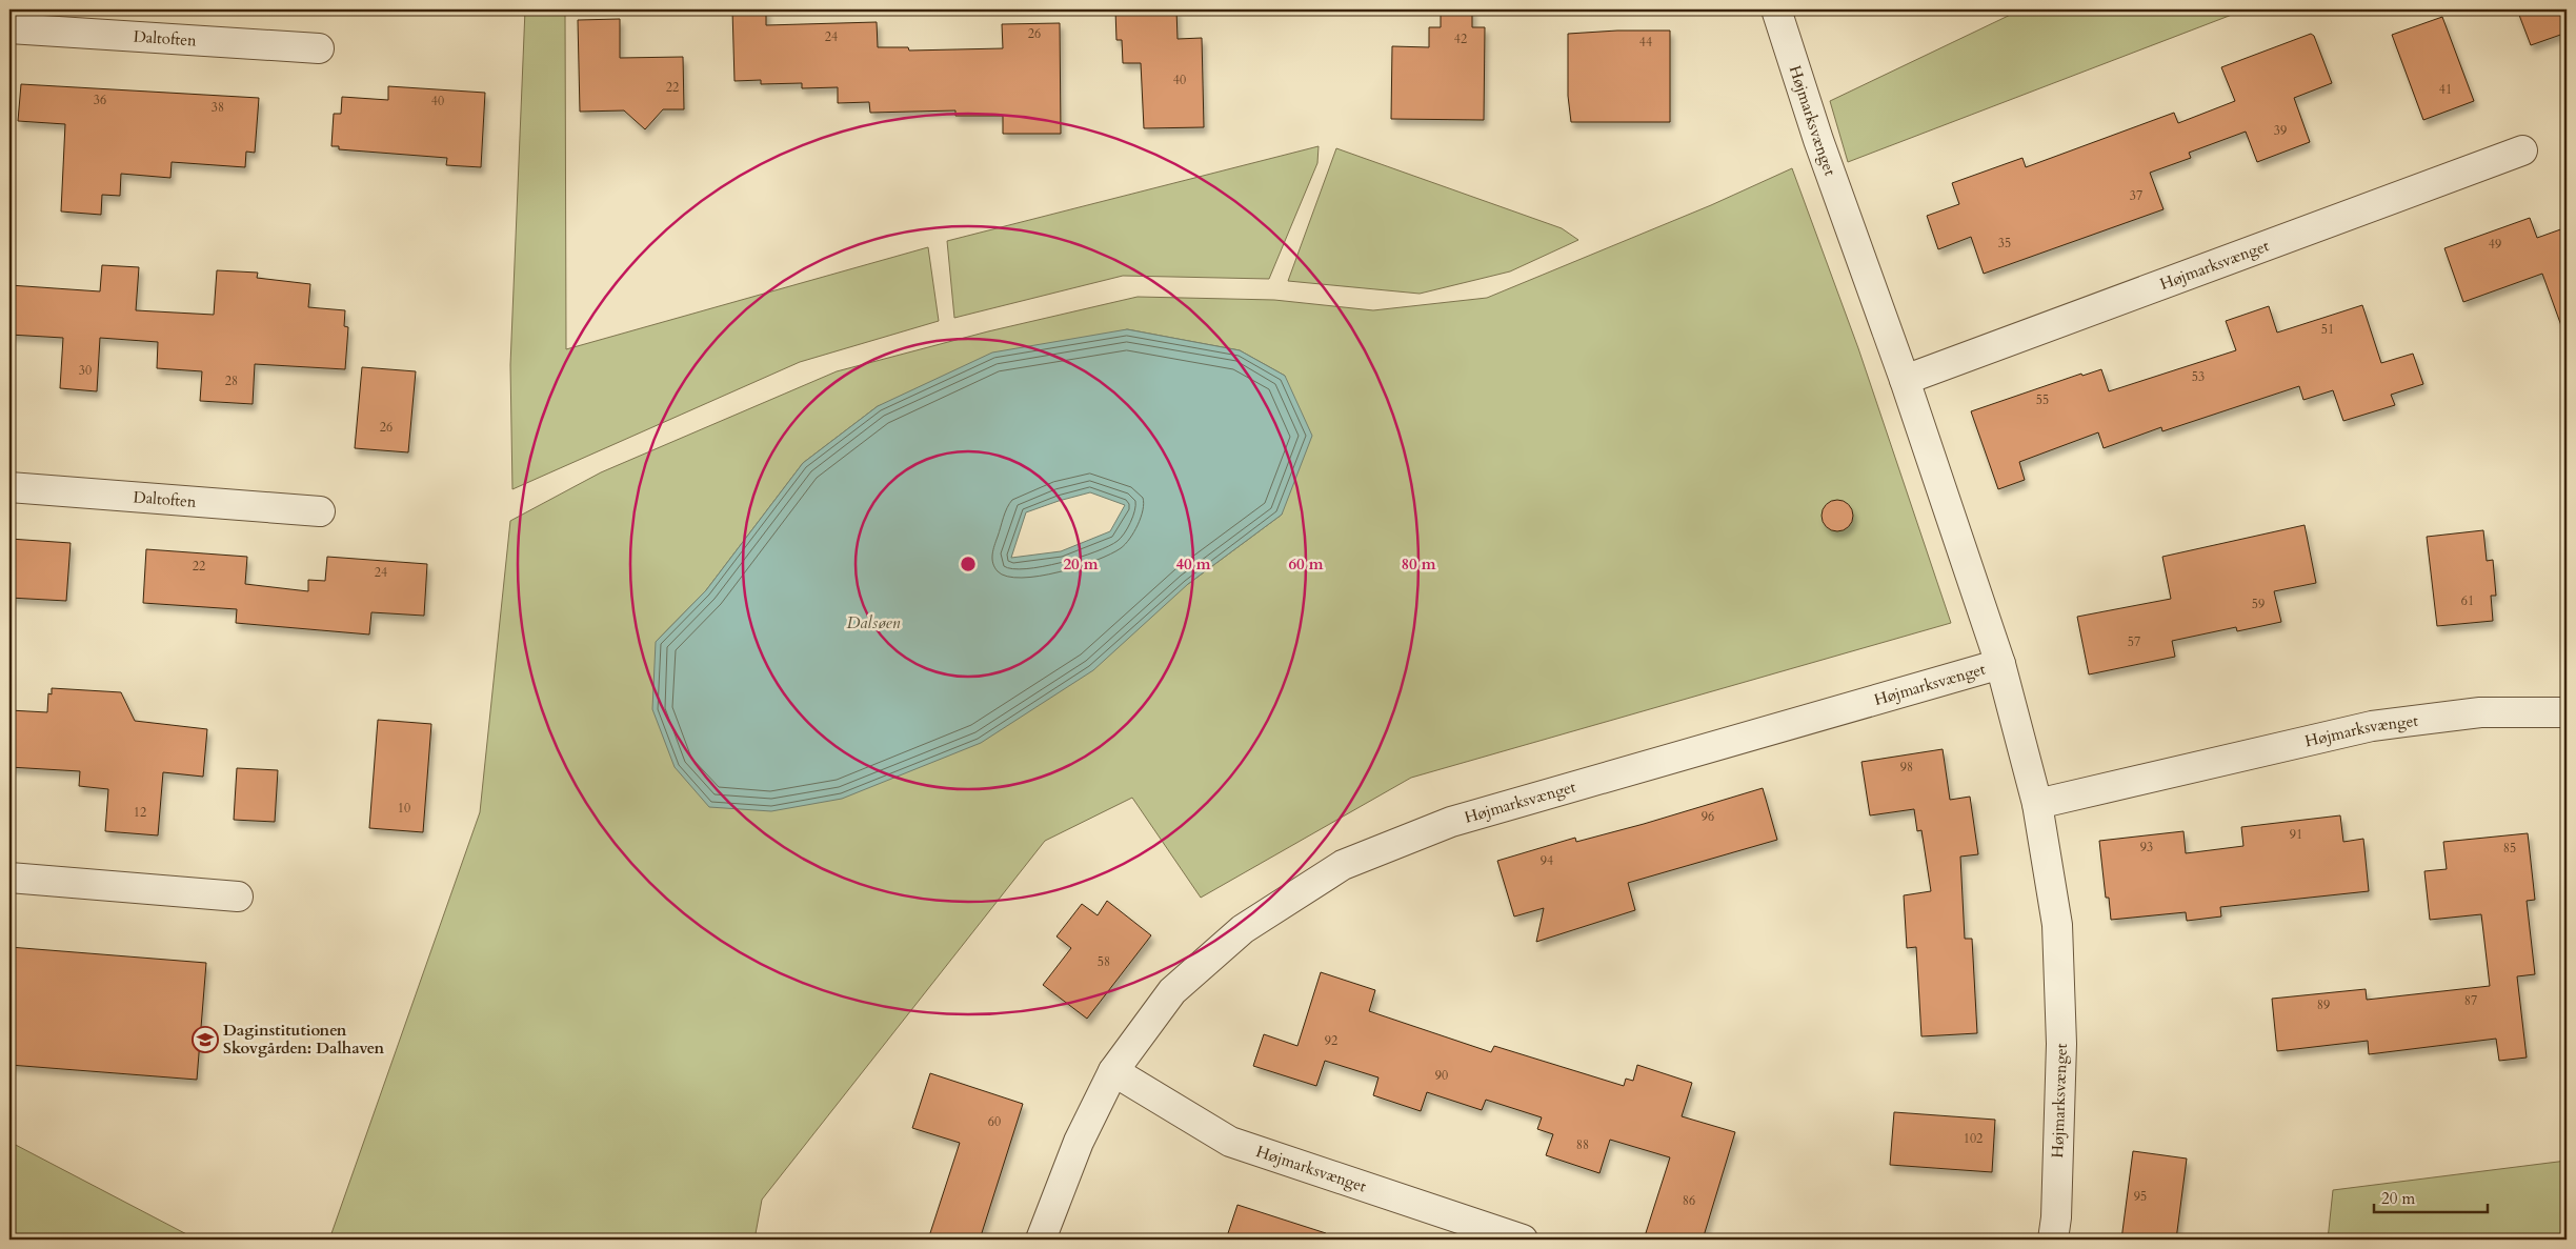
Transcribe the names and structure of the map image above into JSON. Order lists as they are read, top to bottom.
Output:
{
  "streets": {
    "street": ["Daltoften", "Højmarksvænget"]
  },
  "water": ["Dalsøen"],
  "places": {
    "school or university": ["Daginstitutionen Skovgården: Dalhaven"]
  },
  "house_numbers": [
    "26",
    "24",
    "42",
    "44",
    "40",
    "22",
    "41",
    "36",
    "40",
    "38",
    "39",
    "37",
    "35",
    "49",
    "51",
    "30",
    "53",
    "28",
    "55",
    "26",
    "22",
    "24",
    "61",
    "59",
    "57",
    "98",
    "10",
    "12",
    "96",
    "91",
    "93",
    "85",
    "94",
    "58",
    "87",
    "89",
    "92",
    "90",
    "60",
    "102",
    "88",
    "95",
    "86"
  ],
  "scale_bar": "20 m",
  "rings": [
    "20 m",
    "40 m",
    "60 m",
    "80 m"
  ]
}
